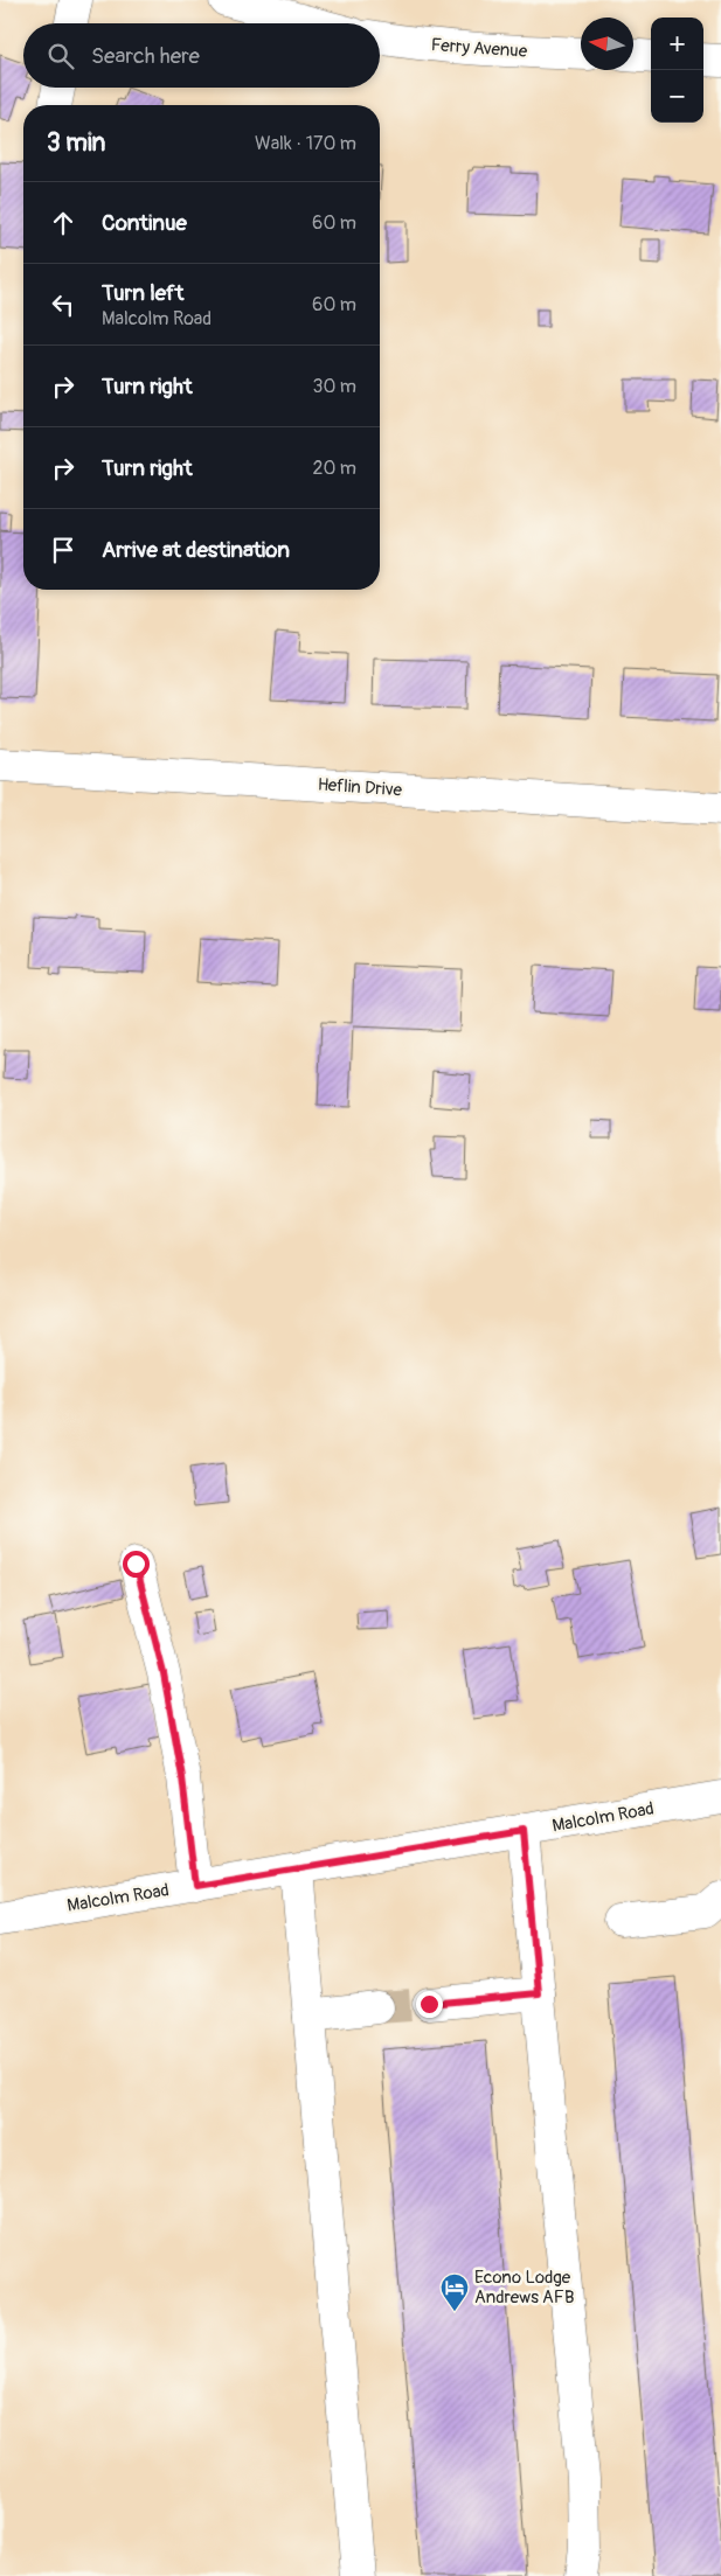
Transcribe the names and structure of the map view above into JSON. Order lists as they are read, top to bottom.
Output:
{
  "streets": {
    "street": ["Ferry Avenue", "Heflin Drive", "Malcolm Road"]
  },
  "places": {
    "hotel": ["Econo Lodge Andrews AFB"]
  },
  "north": "left",
  "page": {
    "map_buttons": ["+", "−"],
    "search": "Search here",
    "heading": ["3 min", "Walk · 170 m"],
    "list": [
      ["Continue", "60 m"],
      ["Turn left", "Malcolm Road", "60 m"],
      ["Turn right", "30 m"],
      ["Turn right", "20 m"],
      "Arrive at destination"
    ]
  }
}
